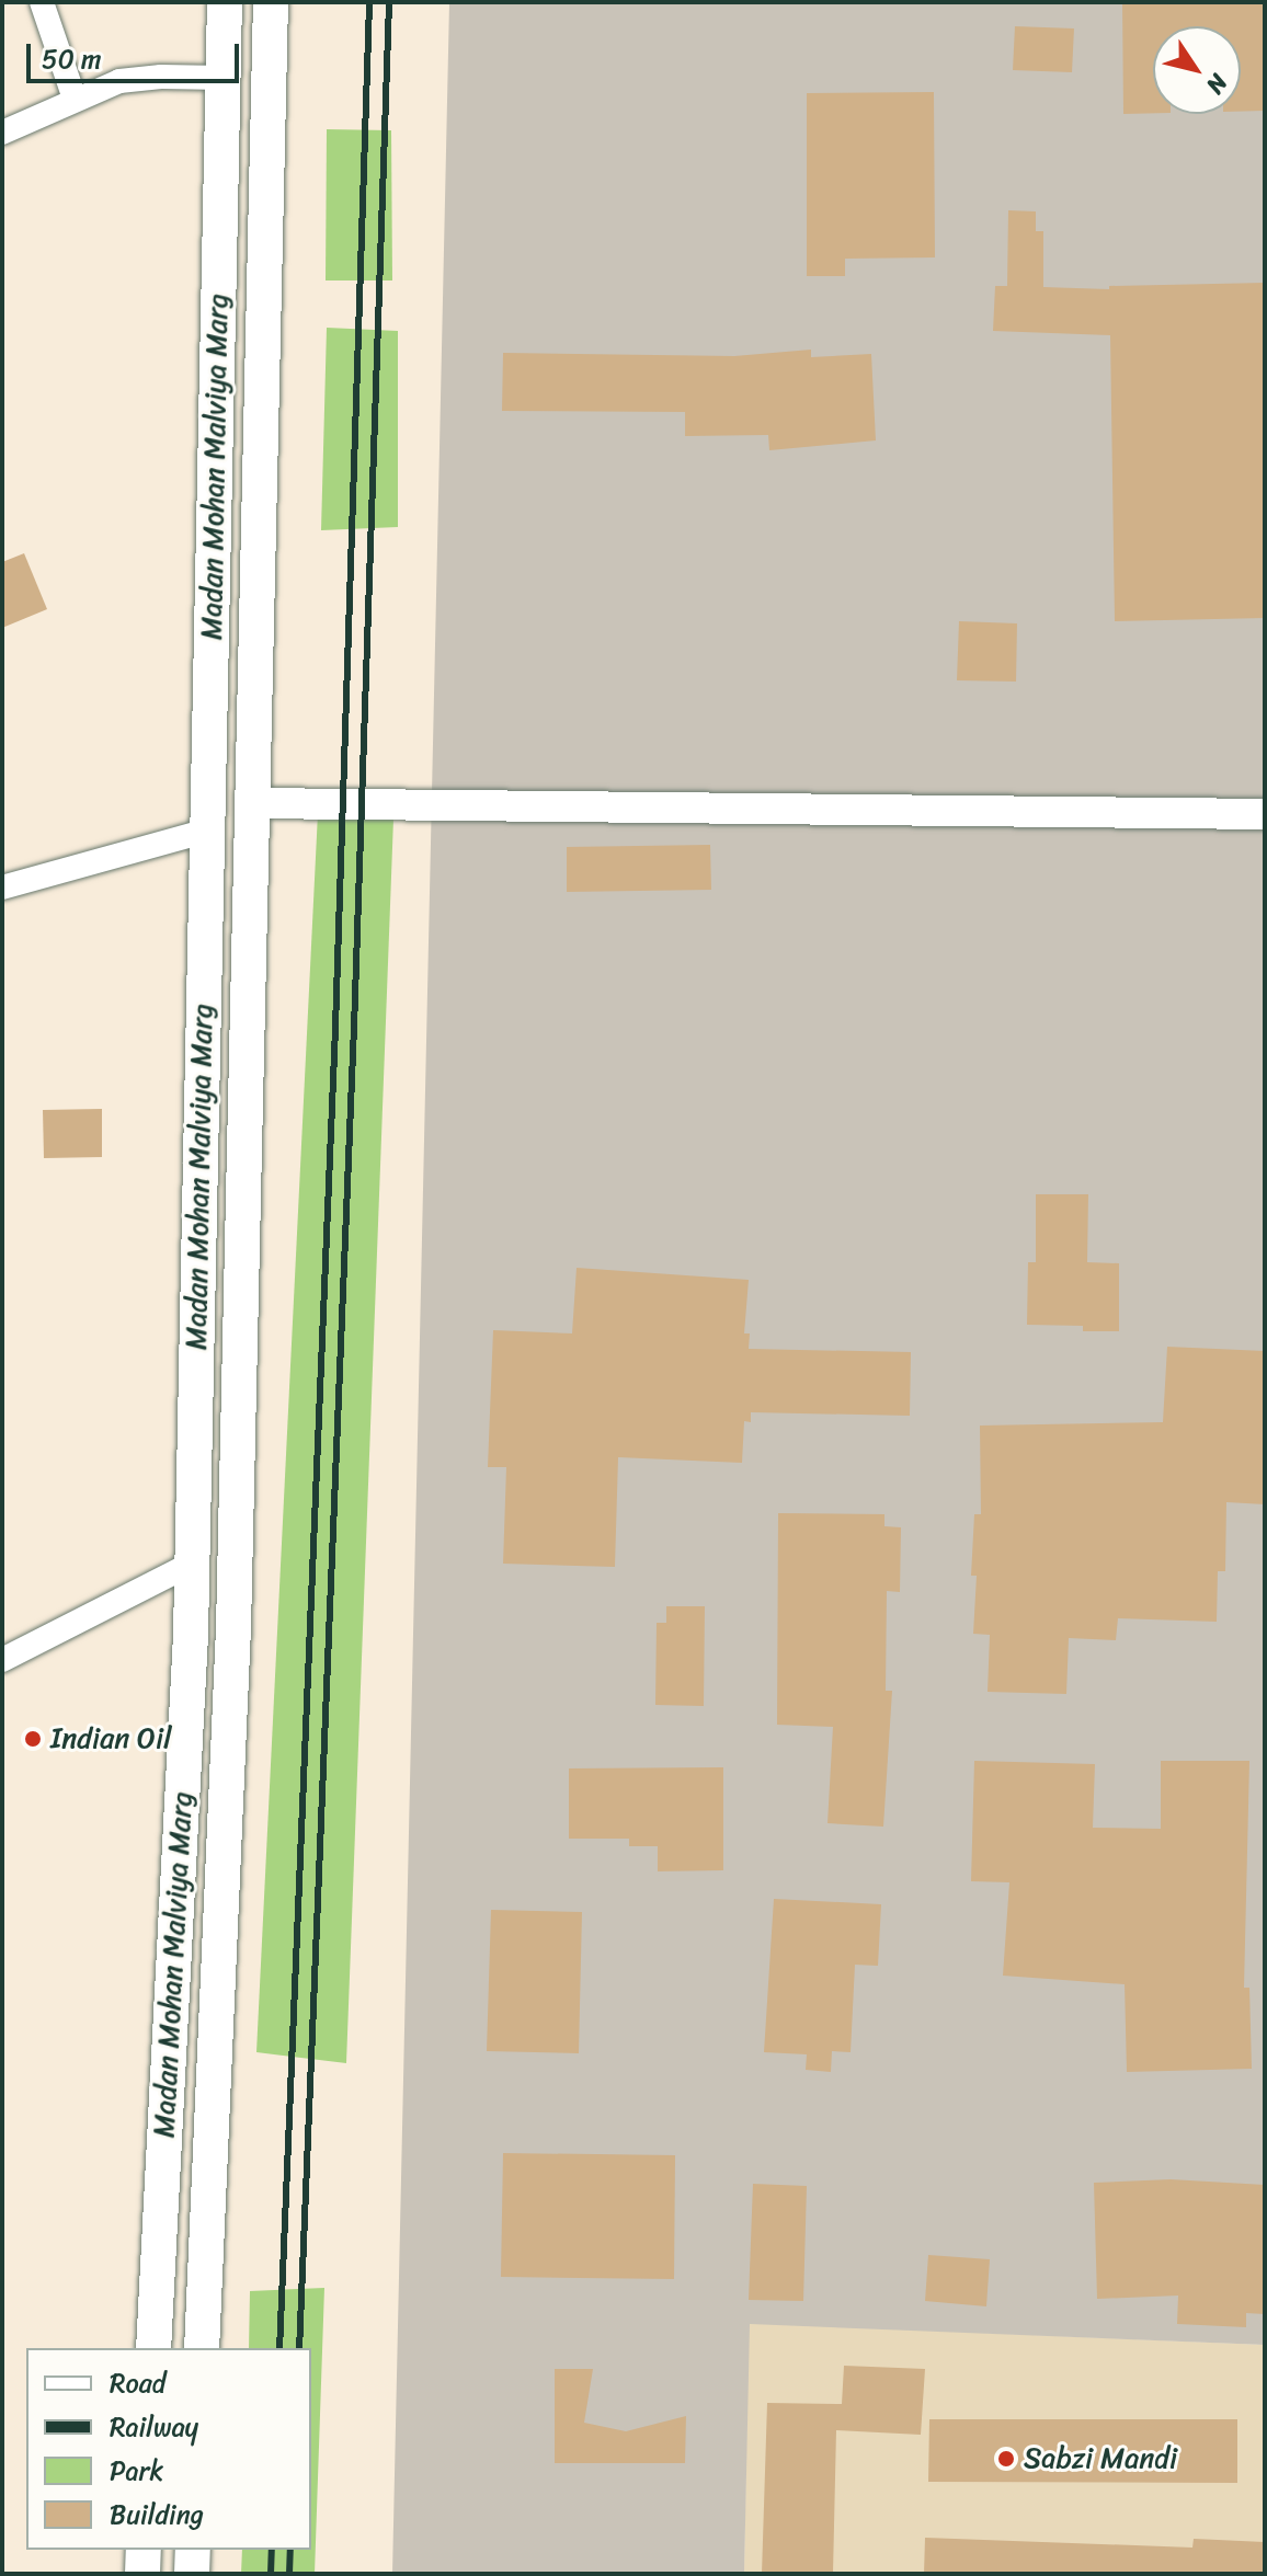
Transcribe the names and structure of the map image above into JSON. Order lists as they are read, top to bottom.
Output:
{
  "streets": {
    "main road": ["Madan Mohan Malviya Marg"]
  },
  "places": ["Indian Oil", "Sabzi Mandi"],
  "legend": [
    "Road",
    "Railway",
    "Park",
    "Building"
  ],
  "scale_bar": "50 m",
  "north": "bottom right"
}
